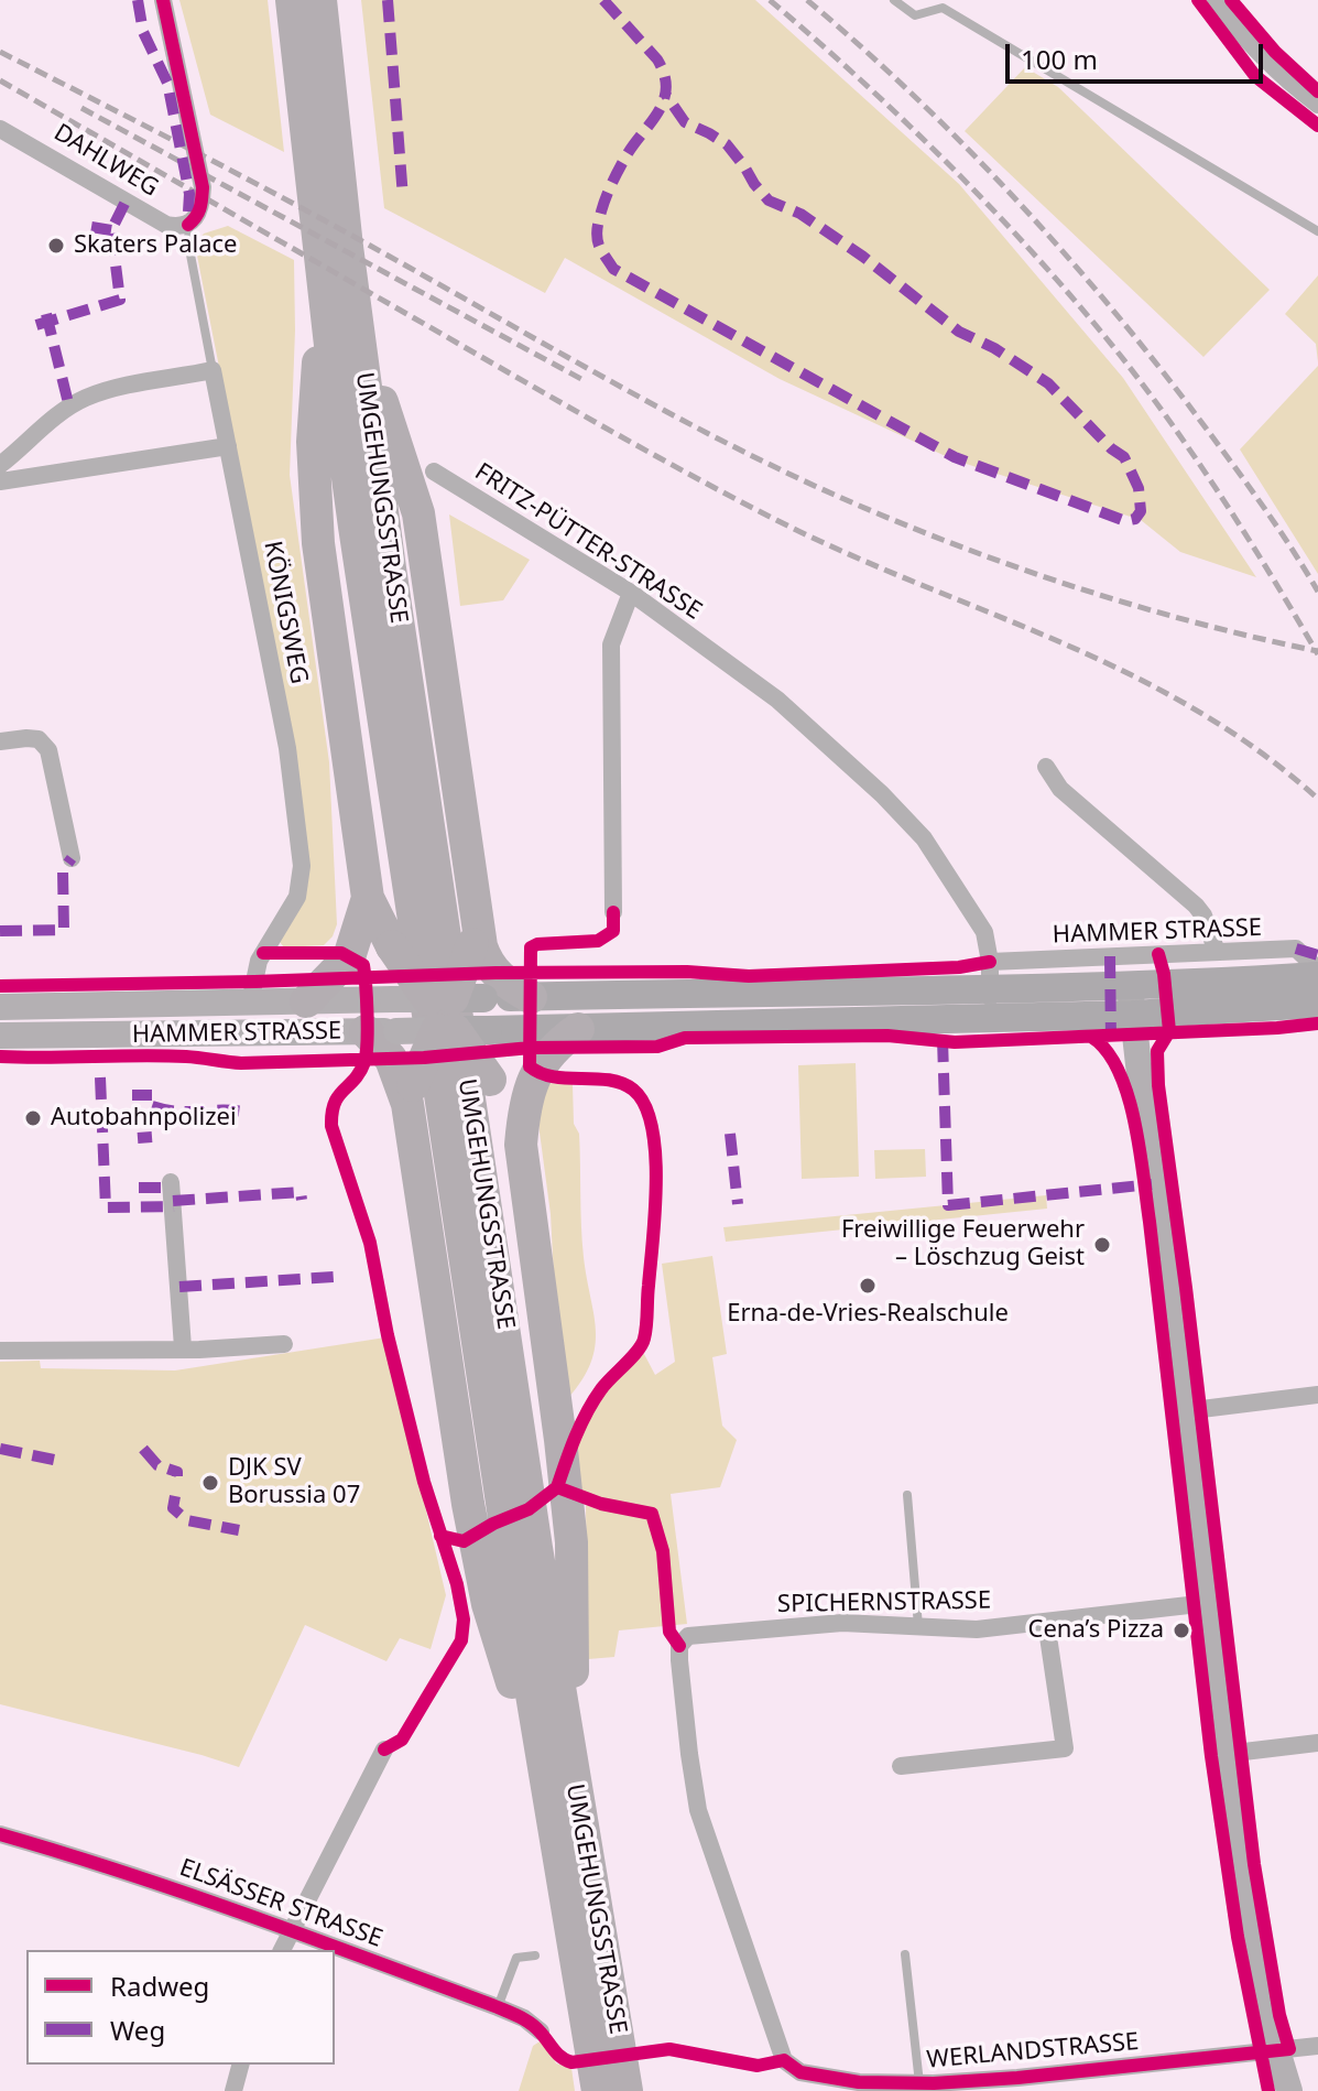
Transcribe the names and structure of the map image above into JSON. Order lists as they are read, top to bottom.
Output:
{
  "streets": {
    "highway": ["UMGEHUNGSSTRASSE"],
    "main road": ["HAMMER STRASSE"],
    "street": [
      "DAHLWEG",
      "FRITZ-PÜTTER-STRASSE",
      "KÖNIGSWEG",
      "SPICHERNSTRASSE",
      "ELSÄSSER STRASSE",
      "WERLANDSTRASSE"
    ]
  },
  "crossings": [
    ["DAHLWEG", "KÖNIGSWEG"],
    ["FRITZ-PÜTTER-STRASSE", "HAMMER STRASSE"],
    ["KÖNIGSWEG", "HAMMER STRASSE"],
    ["SPICHERNSTRASSE", "WERLANDSTRASSE"]
  ],
  "places": [
    "Skaters Palace",
    "Autobahnpolizei",
    "Freiwillige Feuerwehr – Löschzug Geist",
    "Erna-de-Vries-Realschule",
    "DJK SV Borussia 07",
    "Cena’s Pizza"
  ],
  "legend": ["Radweg", "Weg"],
  "scale_bar": "100 m"
}
